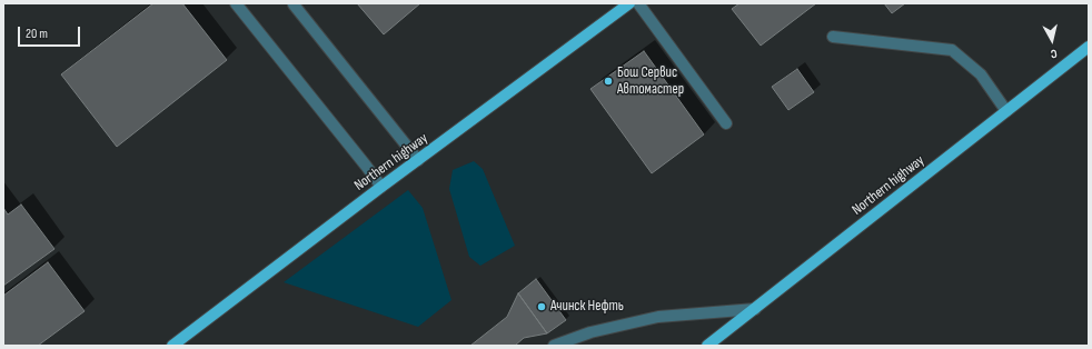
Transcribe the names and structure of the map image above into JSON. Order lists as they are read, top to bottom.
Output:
{
  "streets": {
    "main road": ["Northern highway"]
  },
  "places": ["Бош Сервис Автомастер", "Ачинск Нефть"],
  "scale_bar": "20 m",
  "north": "bottom"
}
